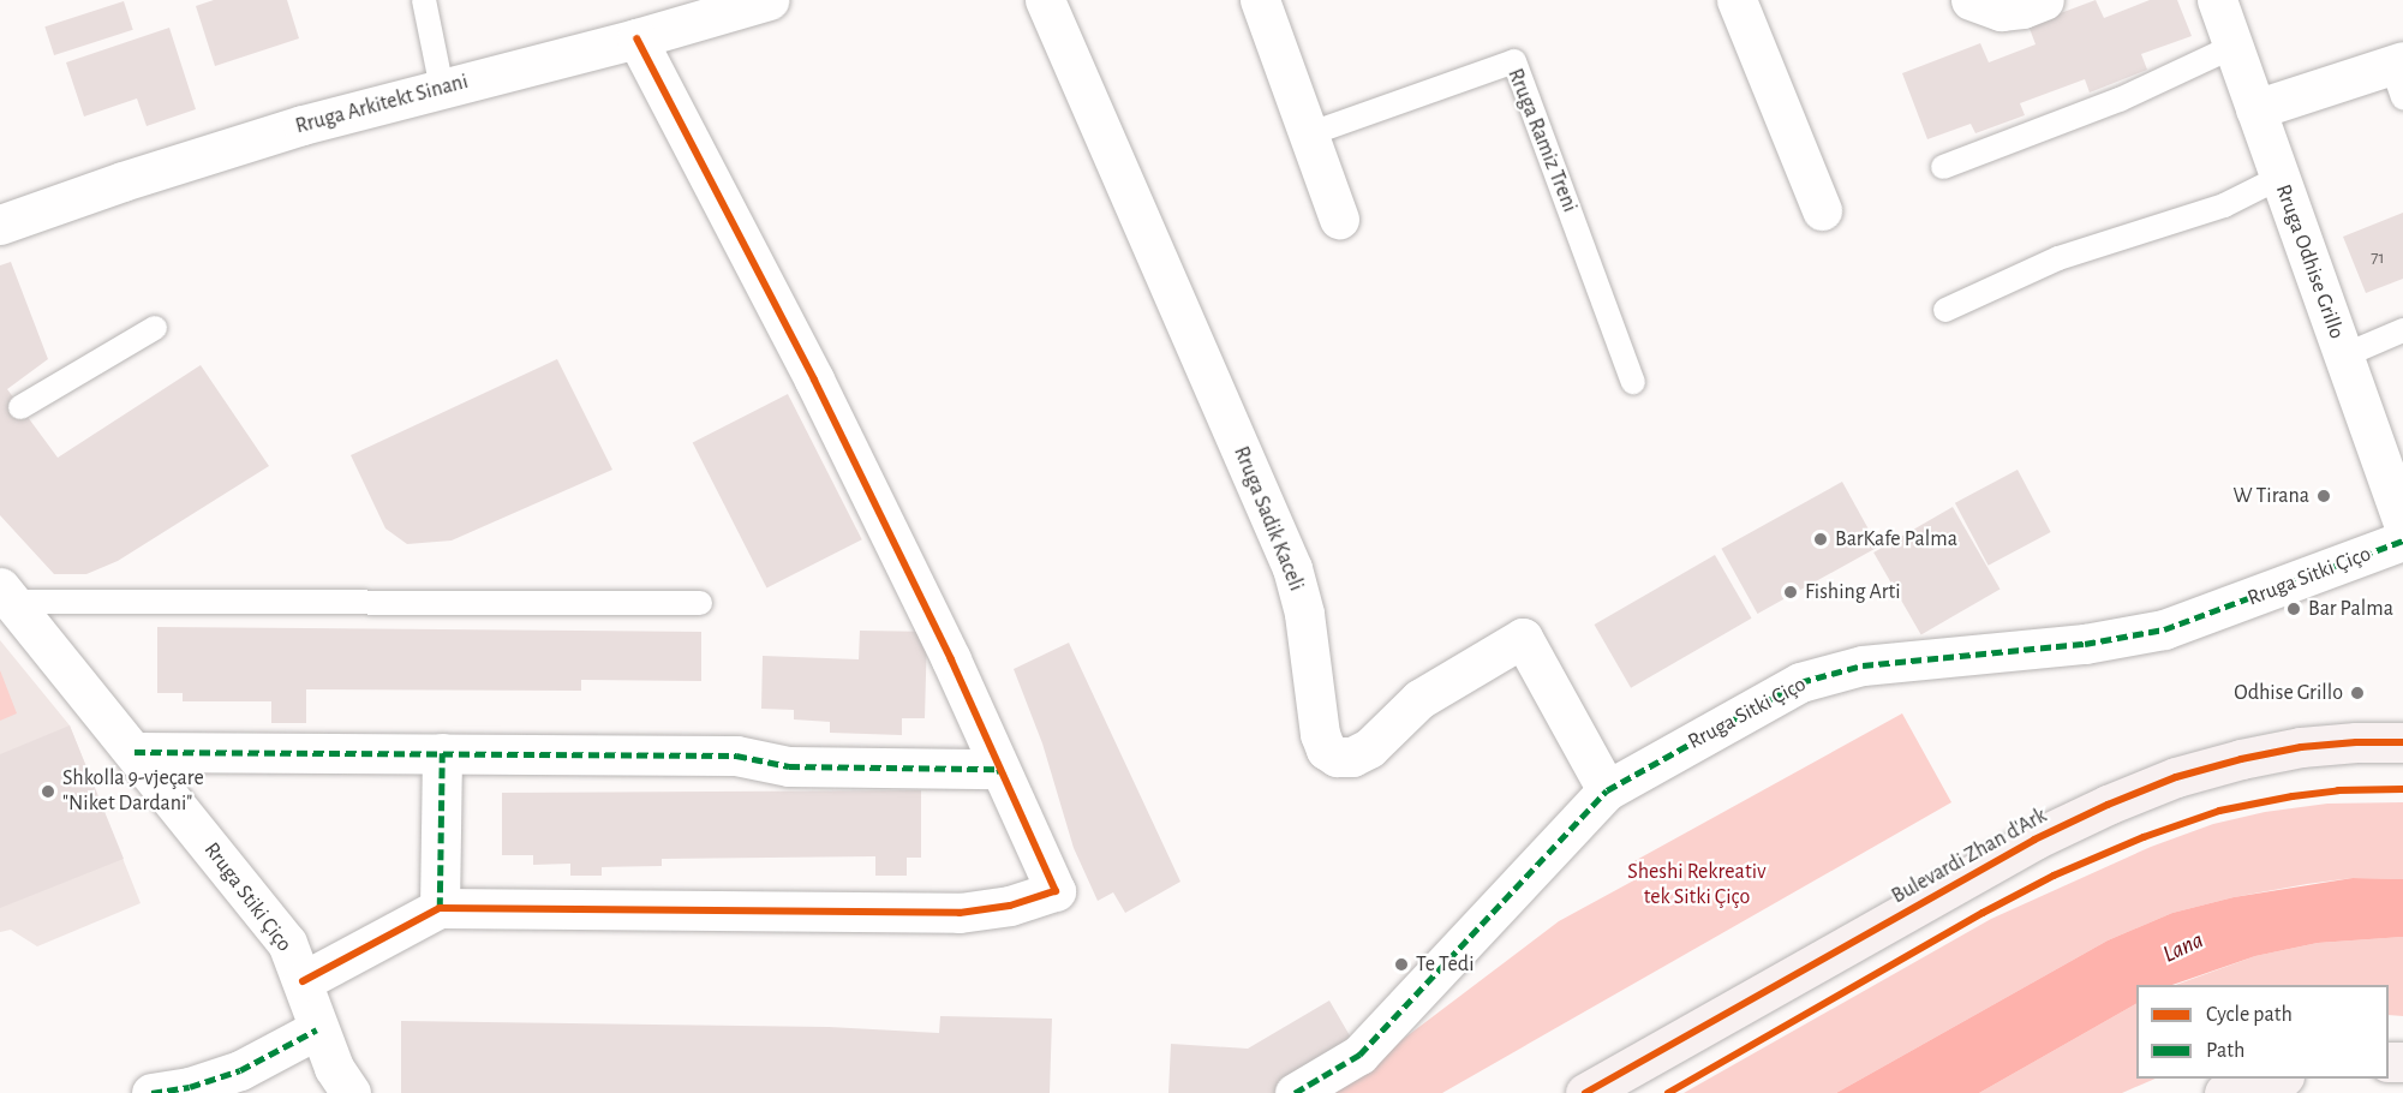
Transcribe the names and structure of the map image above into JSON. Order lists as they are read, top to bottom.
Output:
{
  "streets": {
    "main road": ["Bulevardi Zhan d'Ark"],
    "street": [
      "Rruga Arkitekt Sinani",
      "Rruga Odhise Grillo",
      "Rruga Sadik Kaceli",
      "Rruga Sitki Çiço",
      "Rruga Stiki Çiço"
    ],
    "lane": ["Rruga Ramiz Treni"]
  },
  "crossings": [
    ["Rruga Sadik Kaceli", "Rruga Sitki Çiço"]
  ],
  "water": ["Lana"],
  "parks": ["Sheshi Rekreativ tek Sitki Çiço"],
  "places": [
    "W Tirana",
    "BarKafe Palma",
    "Fishing Arti",
    "Bar Palma",
    "Odhise Grillo",
    "Shkolla 9-vjeçare \"Niket Dardani\"",
    "Te Tedi"
  ],
  "house_numbers": ["71"],
  "legend": ["Cycle path", "Path"]
}
